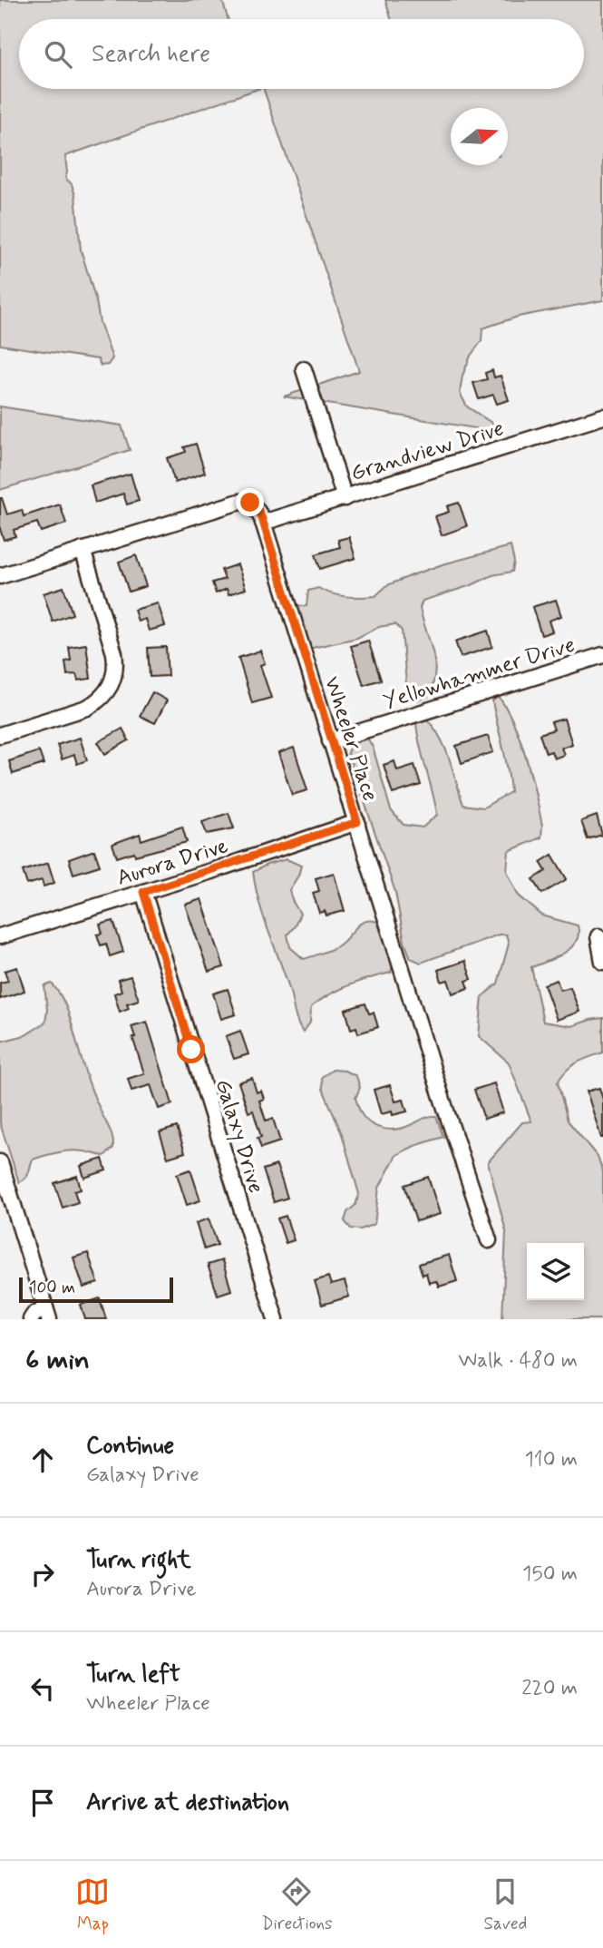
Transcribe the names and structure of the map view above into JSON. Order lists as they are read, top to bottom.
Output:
{
  "streets": {
    "street": [
      "Grandview Drive",
      "Yellowhammer Drive",
      "Wheeler Place",
      "Aurora Drive",
      "Galaxy Drive"
    ]
  },
  "crossings": [
    ["Grandview Drive", "Wheeler Place"],
    ["Yellowhammer Drive", "Wheeler Place"],
    ["Wheeler Place", "Aurora Drive"],
    ["Aurora Drive", "Galaxy Drive"]
  ],
  "scale_bar": "100 m",
  "north": "right",
  "page": {
    "search": "Search here",
    "scale": "100 m",
    "heading": ["6 min", "Walk · 480 m"],
    "list": [
      ["Continue", "Galaxy Drive", "110 m"],
      ["Turn right", "Aurora Drive", "150 m"],
      ["Turn left", "Wheeler Place", "220 m"],
      "Arrive at destination"
    ],
    "nav": ["Map", "Directions", "Saved"]
  }
}
